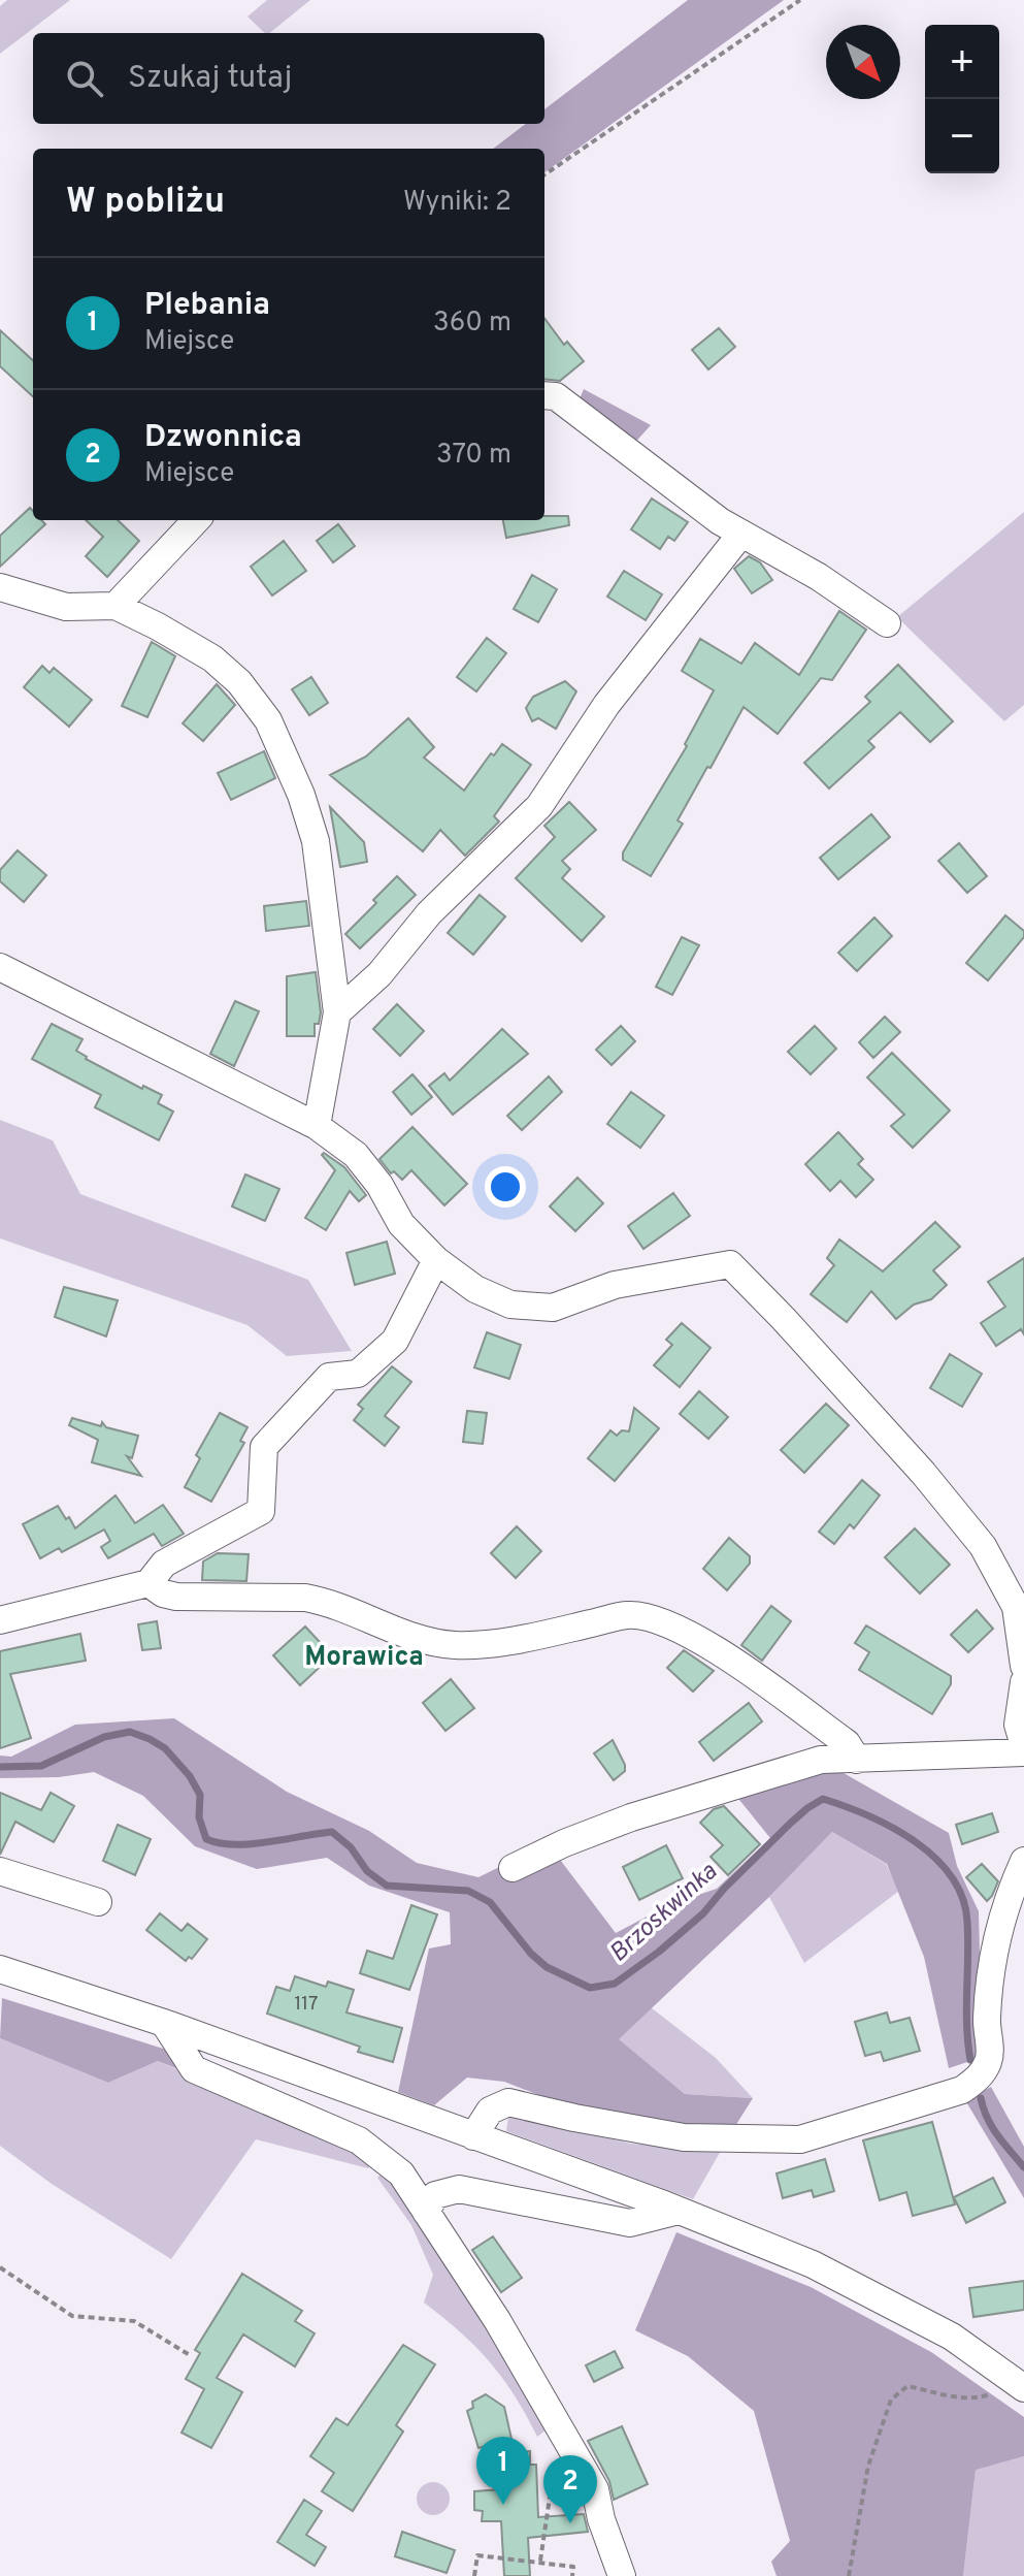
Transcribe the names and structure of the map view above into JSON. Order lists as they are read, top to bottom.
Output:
{
  "districts": ["Morawica"],
  "water": ["Brzoskwinka"],
  "house_numbers": ["117"],
  "north": "bottom right",
  "page": {
    "map_buttons": ["+", "−"],
    "search": "Szukaj tutaj",
    "heading": ["W pobliżu", "Wyniki: 2"],
    "list": [
      {
        "mark": "1",
        "name": "Plebania",
        "note": "Miejsce",
        "value": "360 m"
      },
      {
        "mark": "2",
        "name": "Dzwonnica",
        "note": "Miejsce",
        "value": "370 m"
      }
    ],
    "pins": ["1", "2"]
  }
}
